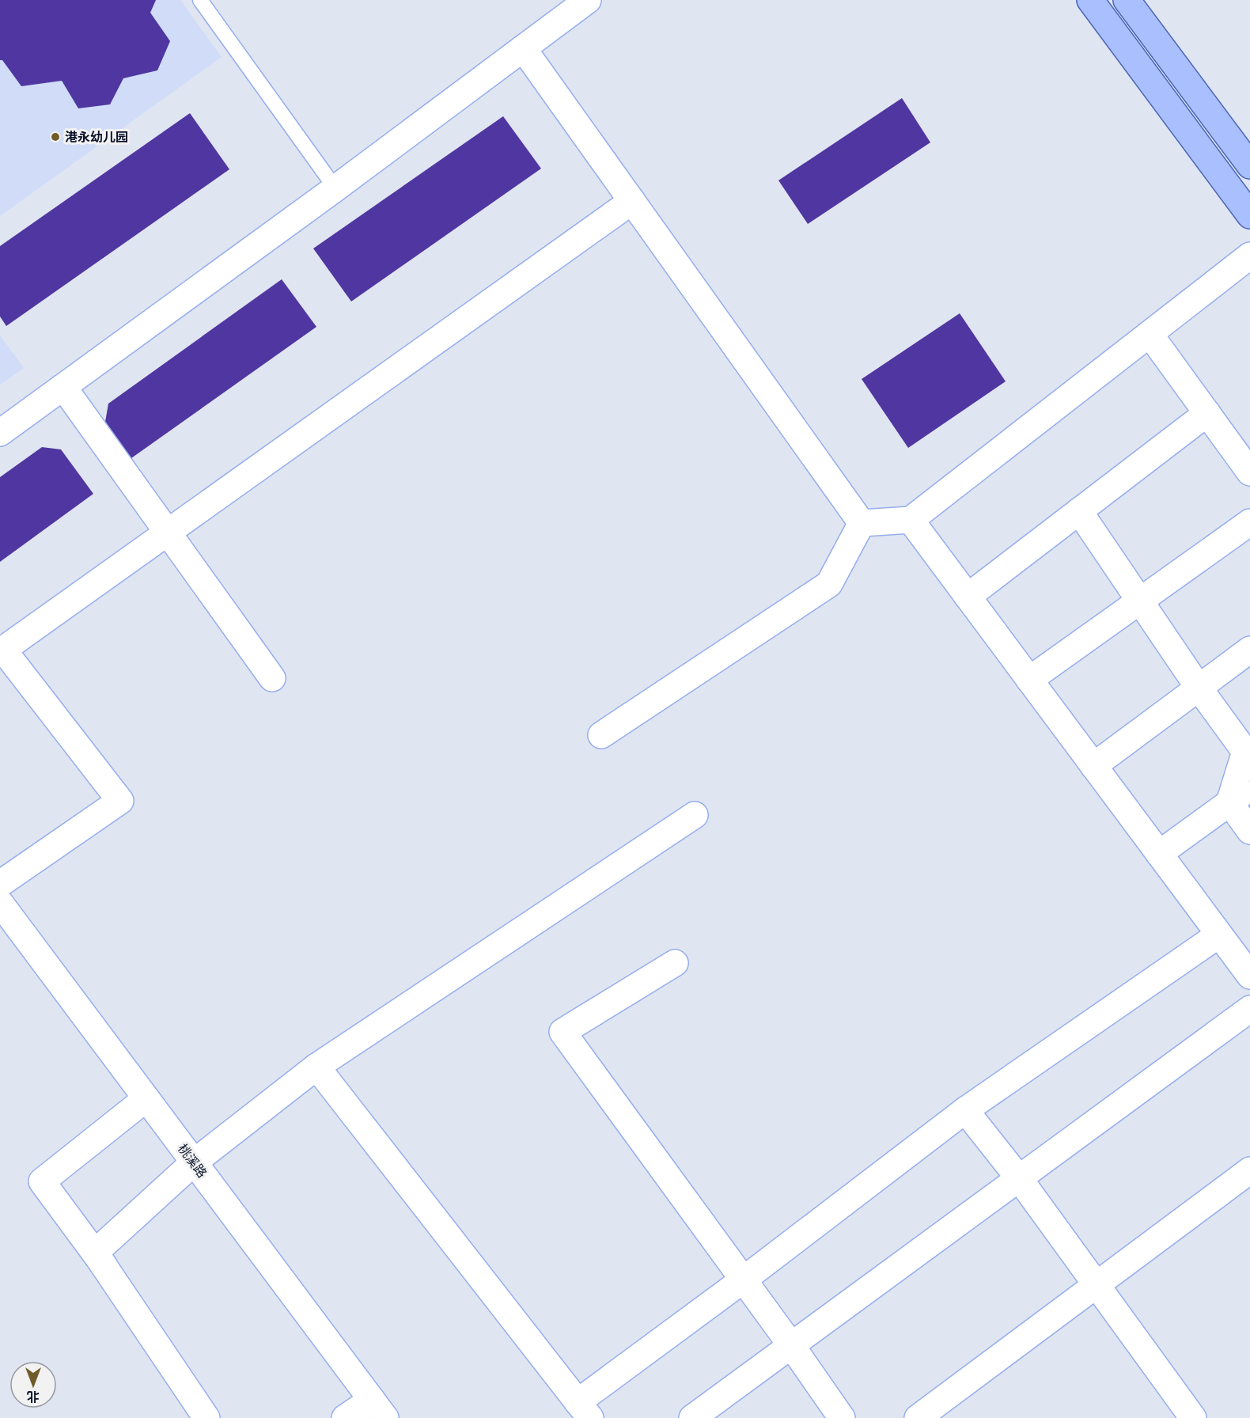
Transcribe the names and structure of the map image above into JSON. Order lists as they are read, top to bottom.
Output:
{
  "streets": {
    "street": ["桃溪路"]
  },
  "places": ["港永幼儿园"],
  "north": "bottom"
}
